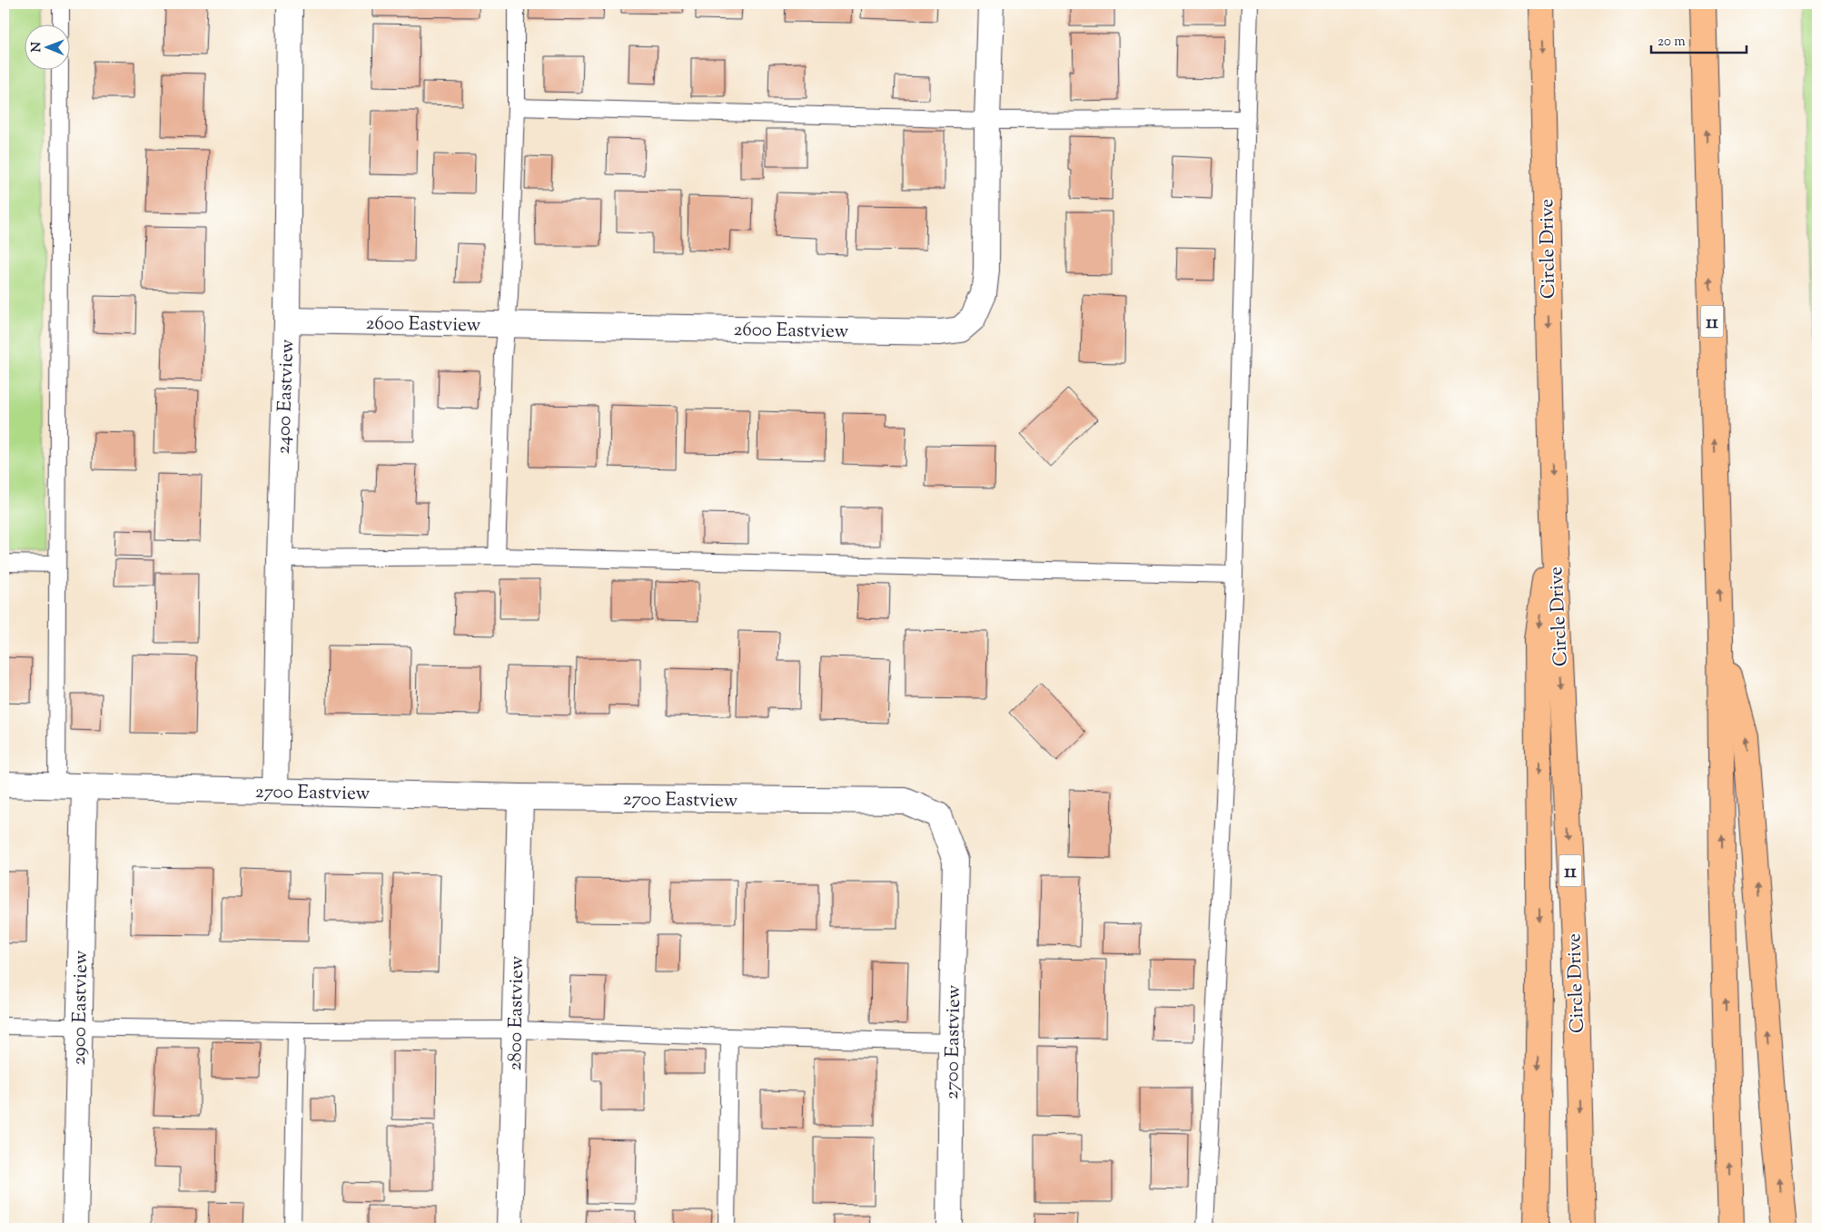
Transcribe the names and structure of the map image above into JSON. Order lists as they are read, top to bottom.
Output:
{
  "streets": {
    "highway": ["Circle Drive", "11"],
    "street": [
      "2600 Eastview",
      "2400 Eastview",
      "2700 Eastview",
      "2900 Eastview",
      "2800 Eastview"
    ]
  },
  "crossings": [
    ["2600 Eastview", "2400 Eastview"],
    ["2400 Eastview", "2700 Eastview"],
    ["2700 Eastview", "2900 Eastview"],
    ["2700 Eastview", "2800 Eastview"]
  ],
  "scale_bar": "20 m",
  "north": "left"
}
